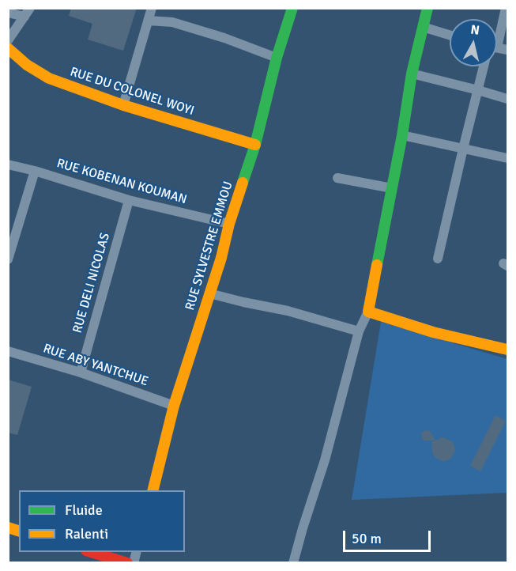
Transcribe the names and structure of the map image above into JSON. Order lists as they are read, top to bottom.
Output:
{
  "streets": {
    "street": [
      "RUE DU COLONEL WOYI",
      "RUE KOBENAN KOUMAN",
      "RUE SYLVESTRE EMMOU",
      "RUE DELI NICOLAS",
      "RUE ABY YANTCHUE"
    ]
  },
  "crossings": [
    ["RUE DU COLONEL WOYI", "RUE SYLVESTRE EMMOU"],
    ["RUE KOBENAN KOUMAN", "RUE SYLVESTRE EMMOU"],
    ["RUE KOBENAN KOUMAN", "RUE DELI NICOLAS"],
    ["RUE SYLVESTRE EMMOU", "RUE ABY YANTCHUE"],
    ["RUE DELI NICOLAS", "RUE ABY YANTCHUE"]
  ],
  "legend": ["Fluide", "Ralenti"],
  "scale_bar": "50 m",
  "north": "top"
}
